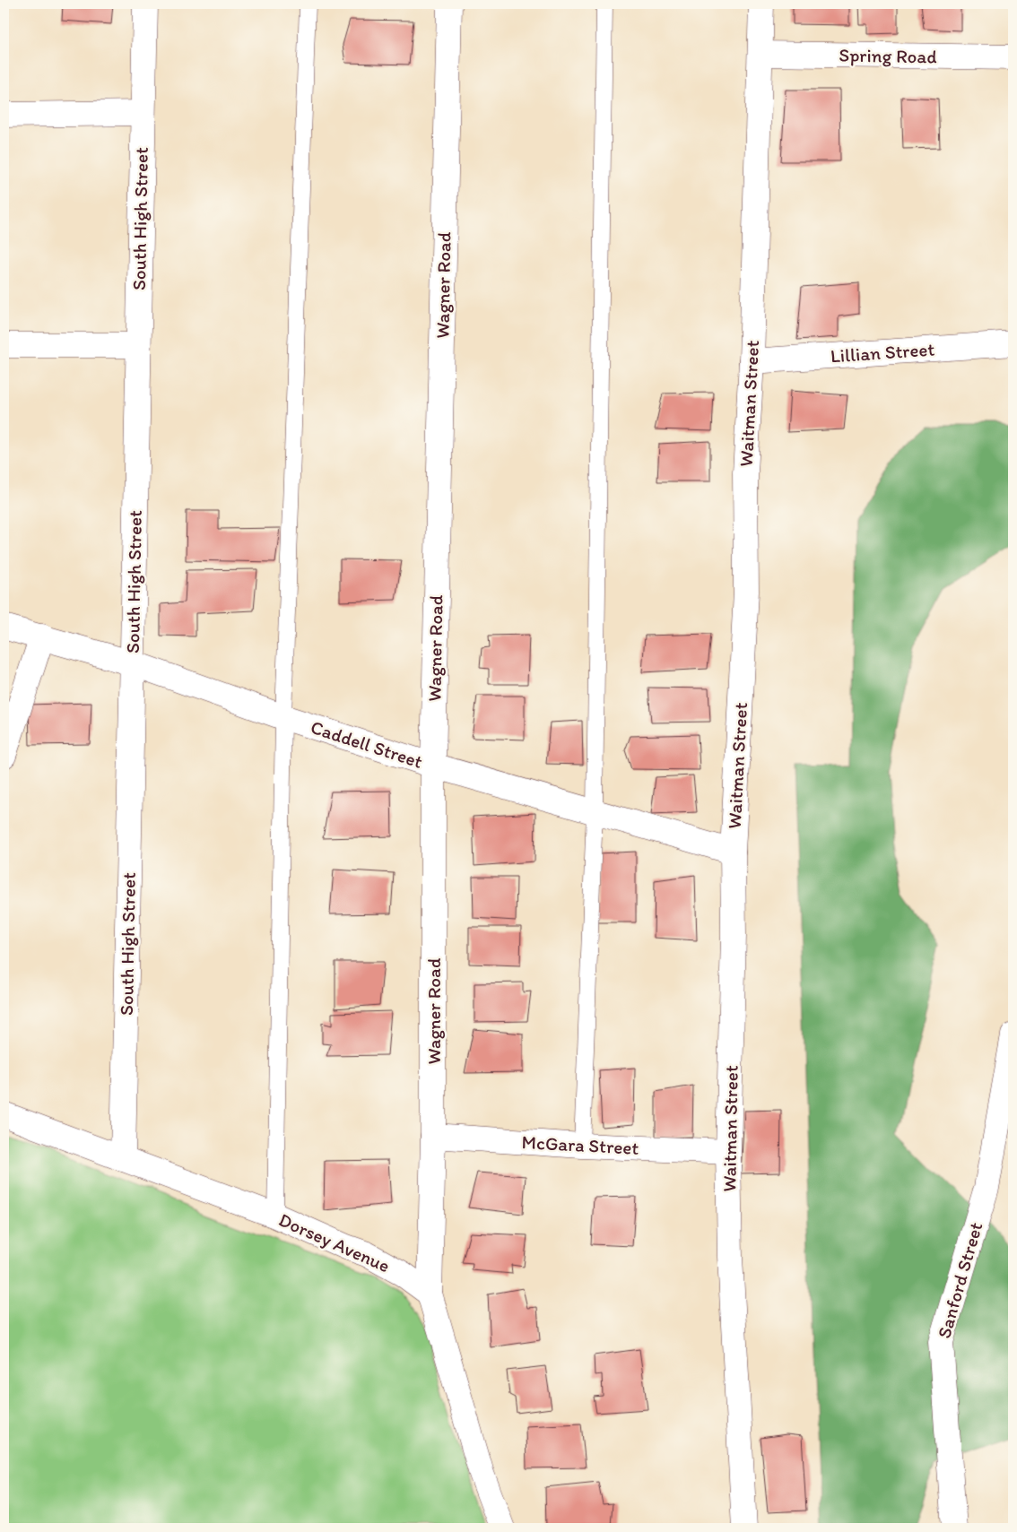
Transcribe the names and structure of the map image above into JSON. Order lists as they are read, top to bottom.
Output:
{
  "streets": {
    "street": [
      "Spring Road",
      "South High Street",
      "Wagner Road",
      "Lillian Street",
      "Waitman Street",
      "Caddell Street",
      "McGara Street",
      "Dorsey Avenue",
      "Sanford Street"
    ]
  },
  "crossings": [
    ["Spring Road", "Waitman Street"],
    ["South High Street", "Caddell Street"],
    ["South High Street", "Dorsey Avenue"],
    ["Wagner Road", "Caddell Street"],
    ["Wagner Road", "McGara Street"],
    ["Wagner Road", "Dorsey Avenue"],
    ["Lillian Street", "Waitman Street"],
    ["Waitman Street", "Caddell Street"],
    ["Waitman Street", "McGara Street"]
  ]
}
